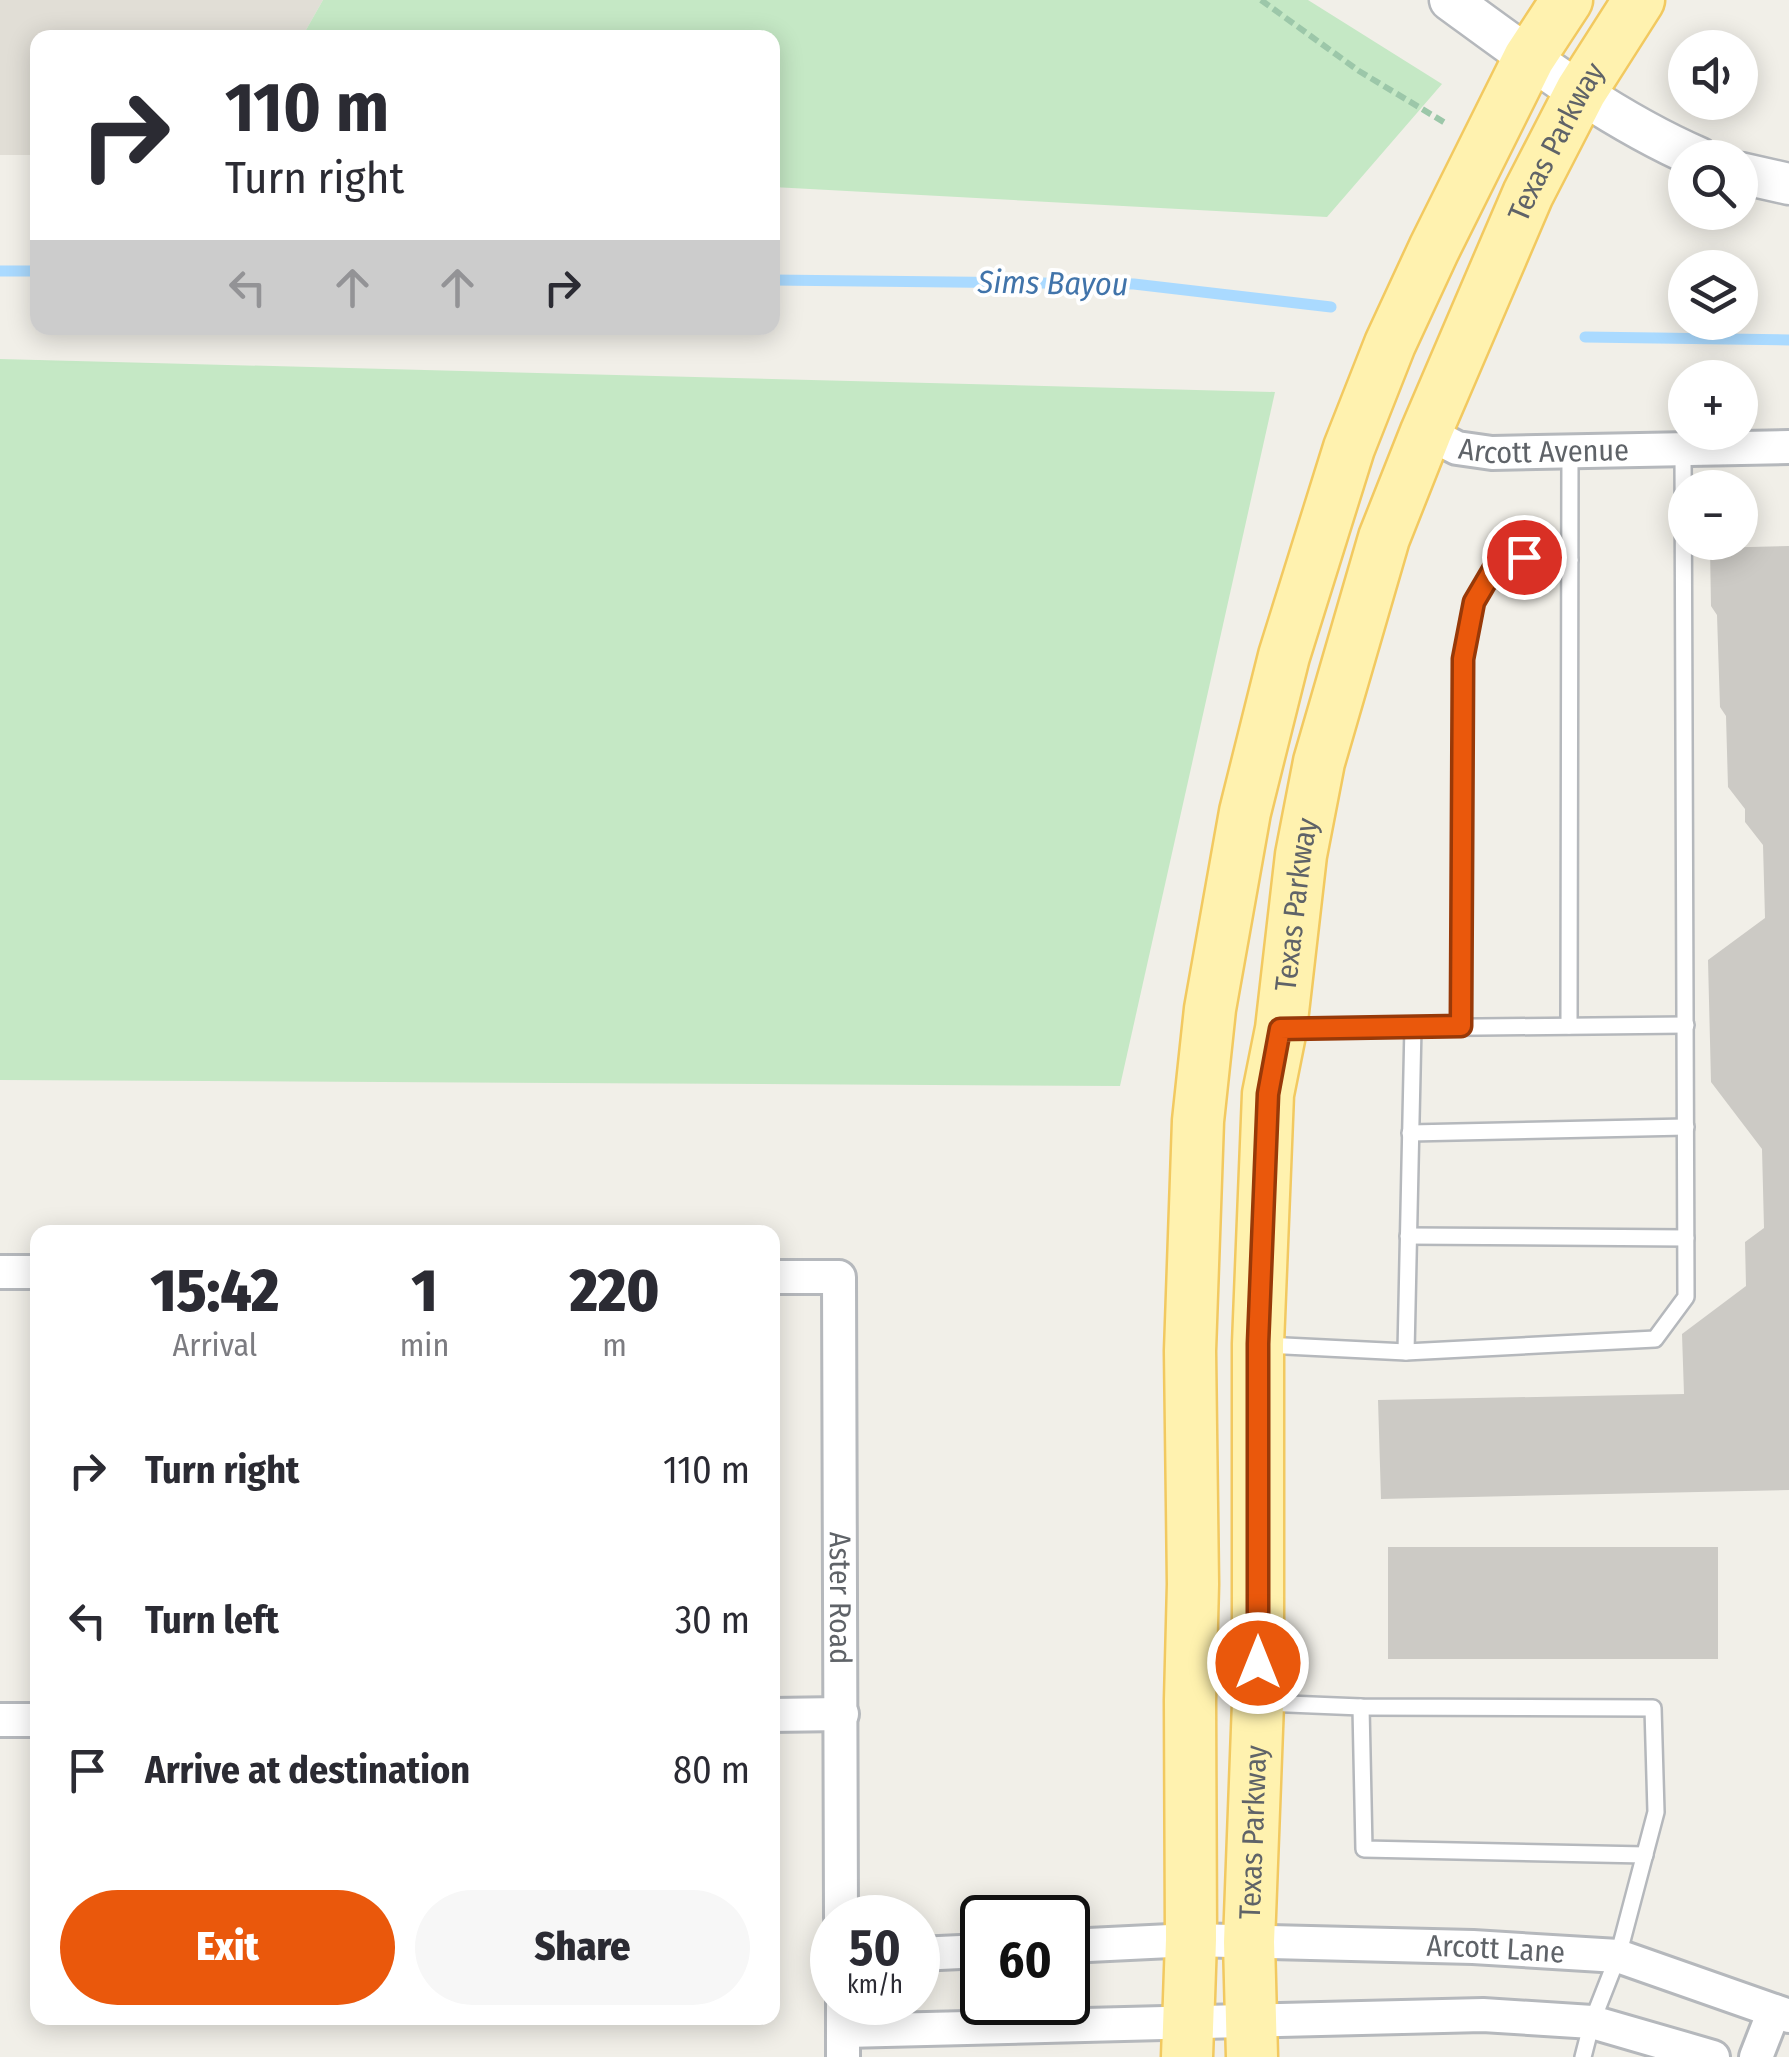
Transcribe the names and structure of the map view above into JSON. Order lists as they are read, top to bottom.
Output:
{
  "streets": {
    "main road": ["Texas Parkway"],
    "street": ["Arcott Avenue", "Aster Road", "Arcott Lane"]
  },
  "crossings": [
    ["Texas Parkway", "Arcott Avenue"],
    ["Texas Parkway", "Arcott Lane"]
  ],
  "water": ["Sims Bayou"],
  "page": {
    "map_buttons": ["+", "−"],
    "turn": ["110 m", "Turn right"],
    "eta": [
      "15:42",
      "Arrival",
      "1",
      "min",
      "220",
      "m"
    ],
    "list": [
      {
        "name": "Turn right",
        "value": "110 m"
      },
      {
        "name": "Turn left",
        "value": "30 m"
      },
      {
        "name": "Arrive at destination",
        "value": "80 m"
      }
    ],
    "buttons": ["Exit", "Share"],
    "speed": "50 km/h",
    "limit": "60"
  }
}
